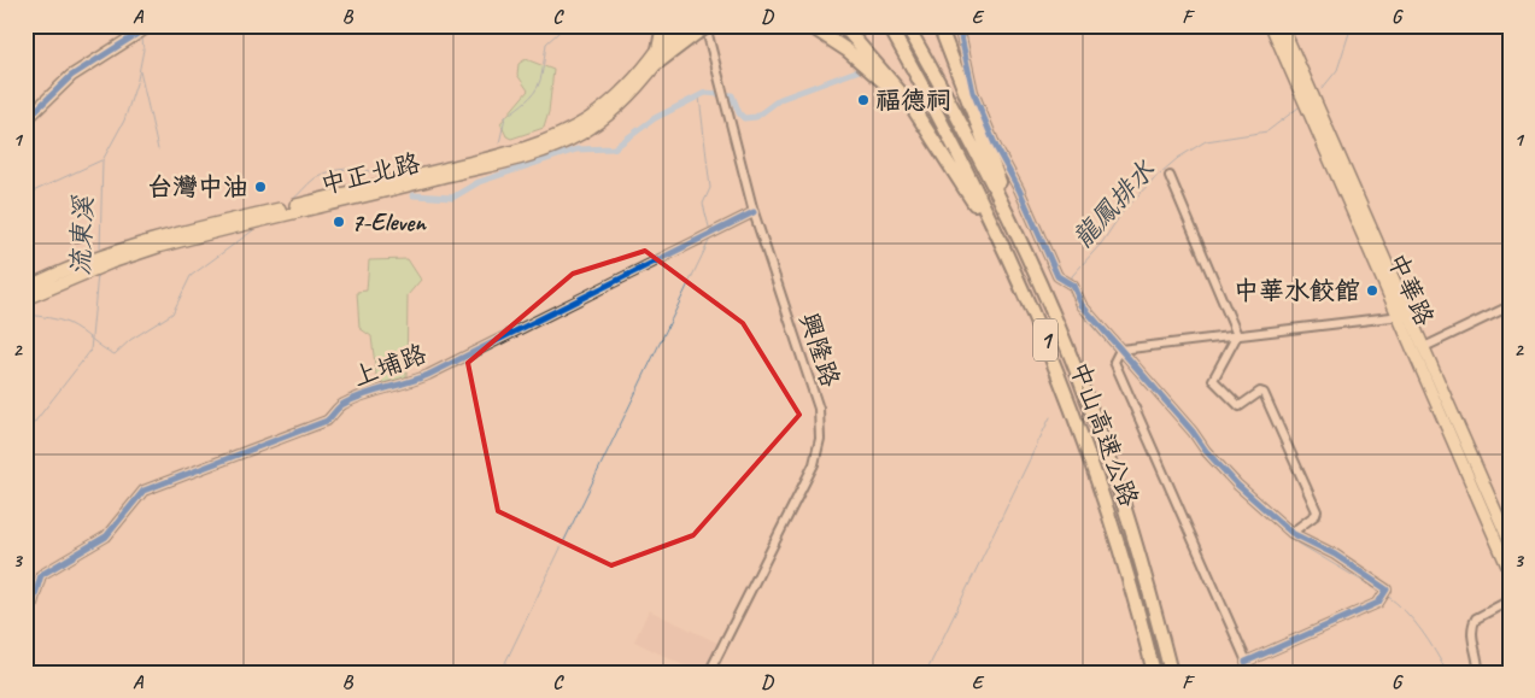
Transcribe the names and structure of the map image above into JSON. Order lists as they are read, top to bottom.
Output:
{
  "streets": {
    "highway": ["1", "中山高速公路"],
    "main road": ["中正北路", "中華路"],
    "street": ["興隆路", "上埔路"]
  },
  "crossings": [
    ["興隆路", "上埔路"]
  ],
  "water": ["龍鳳排水", "流東溪"],
  "places": [
    "福德祠",
    "台灣中油",
    "7-Eleven",
    "中華水餃館"
  ],
  "grid": {
    "columns": [
      "A",
      "B",
      "C",
      "D",
      "E",
      "F",
      "G"
    ],
    "rows": ["1", "2", "3"]
  }
}
